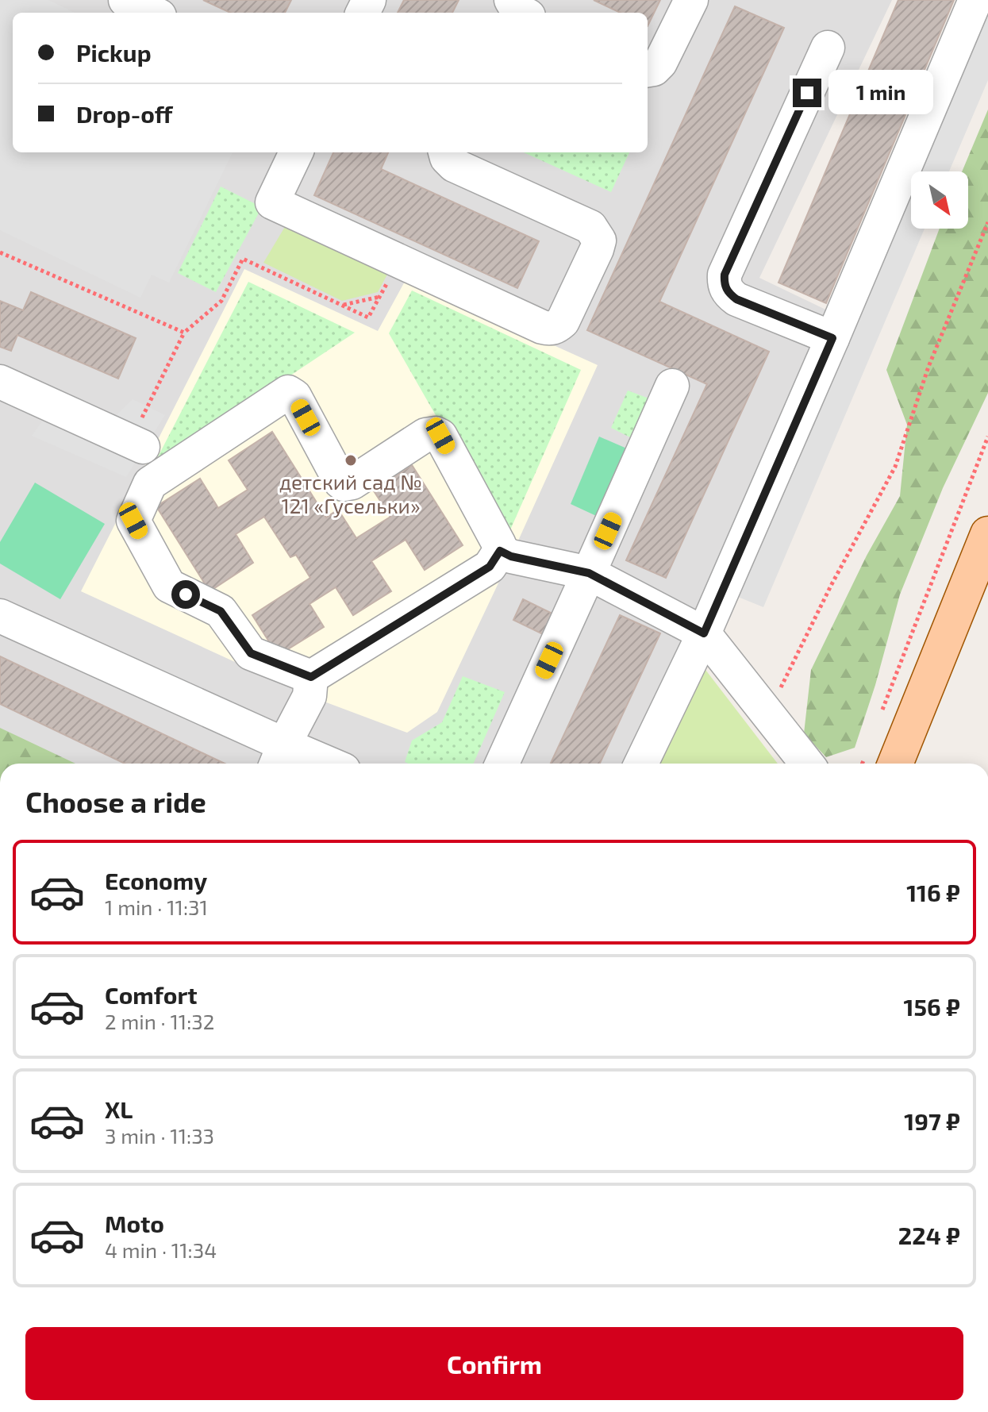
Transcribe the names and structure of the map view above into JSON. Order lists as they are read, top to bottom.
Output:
{
  "places": ["детский сад № 121 «Гусельки»"],
  "north": "bottom right",
  "page": {
    "banner": ["Pickup", "Drop-off"],
    "bubble": "1 min",
    "heading": "Choose a ride",
    "list": [
      {
        "name": "Economy",
        "note": "1 min · 11:31",
        "value": "116 ₽"
      },
      {
        "name": "Comfort",
        "note": "2 min · 11:32",
        "value": "156 ₽"
      },
      {
        "name": "XL",
        "note": "3 min · 11:33",
        "value": "197 ₽"
      },
      {
        "name": "Moto",
        "note": "4 min · 11:34",
        "value": "224 ₽"
      }
    ],
    "buttons": "Confirm"
  }
}
